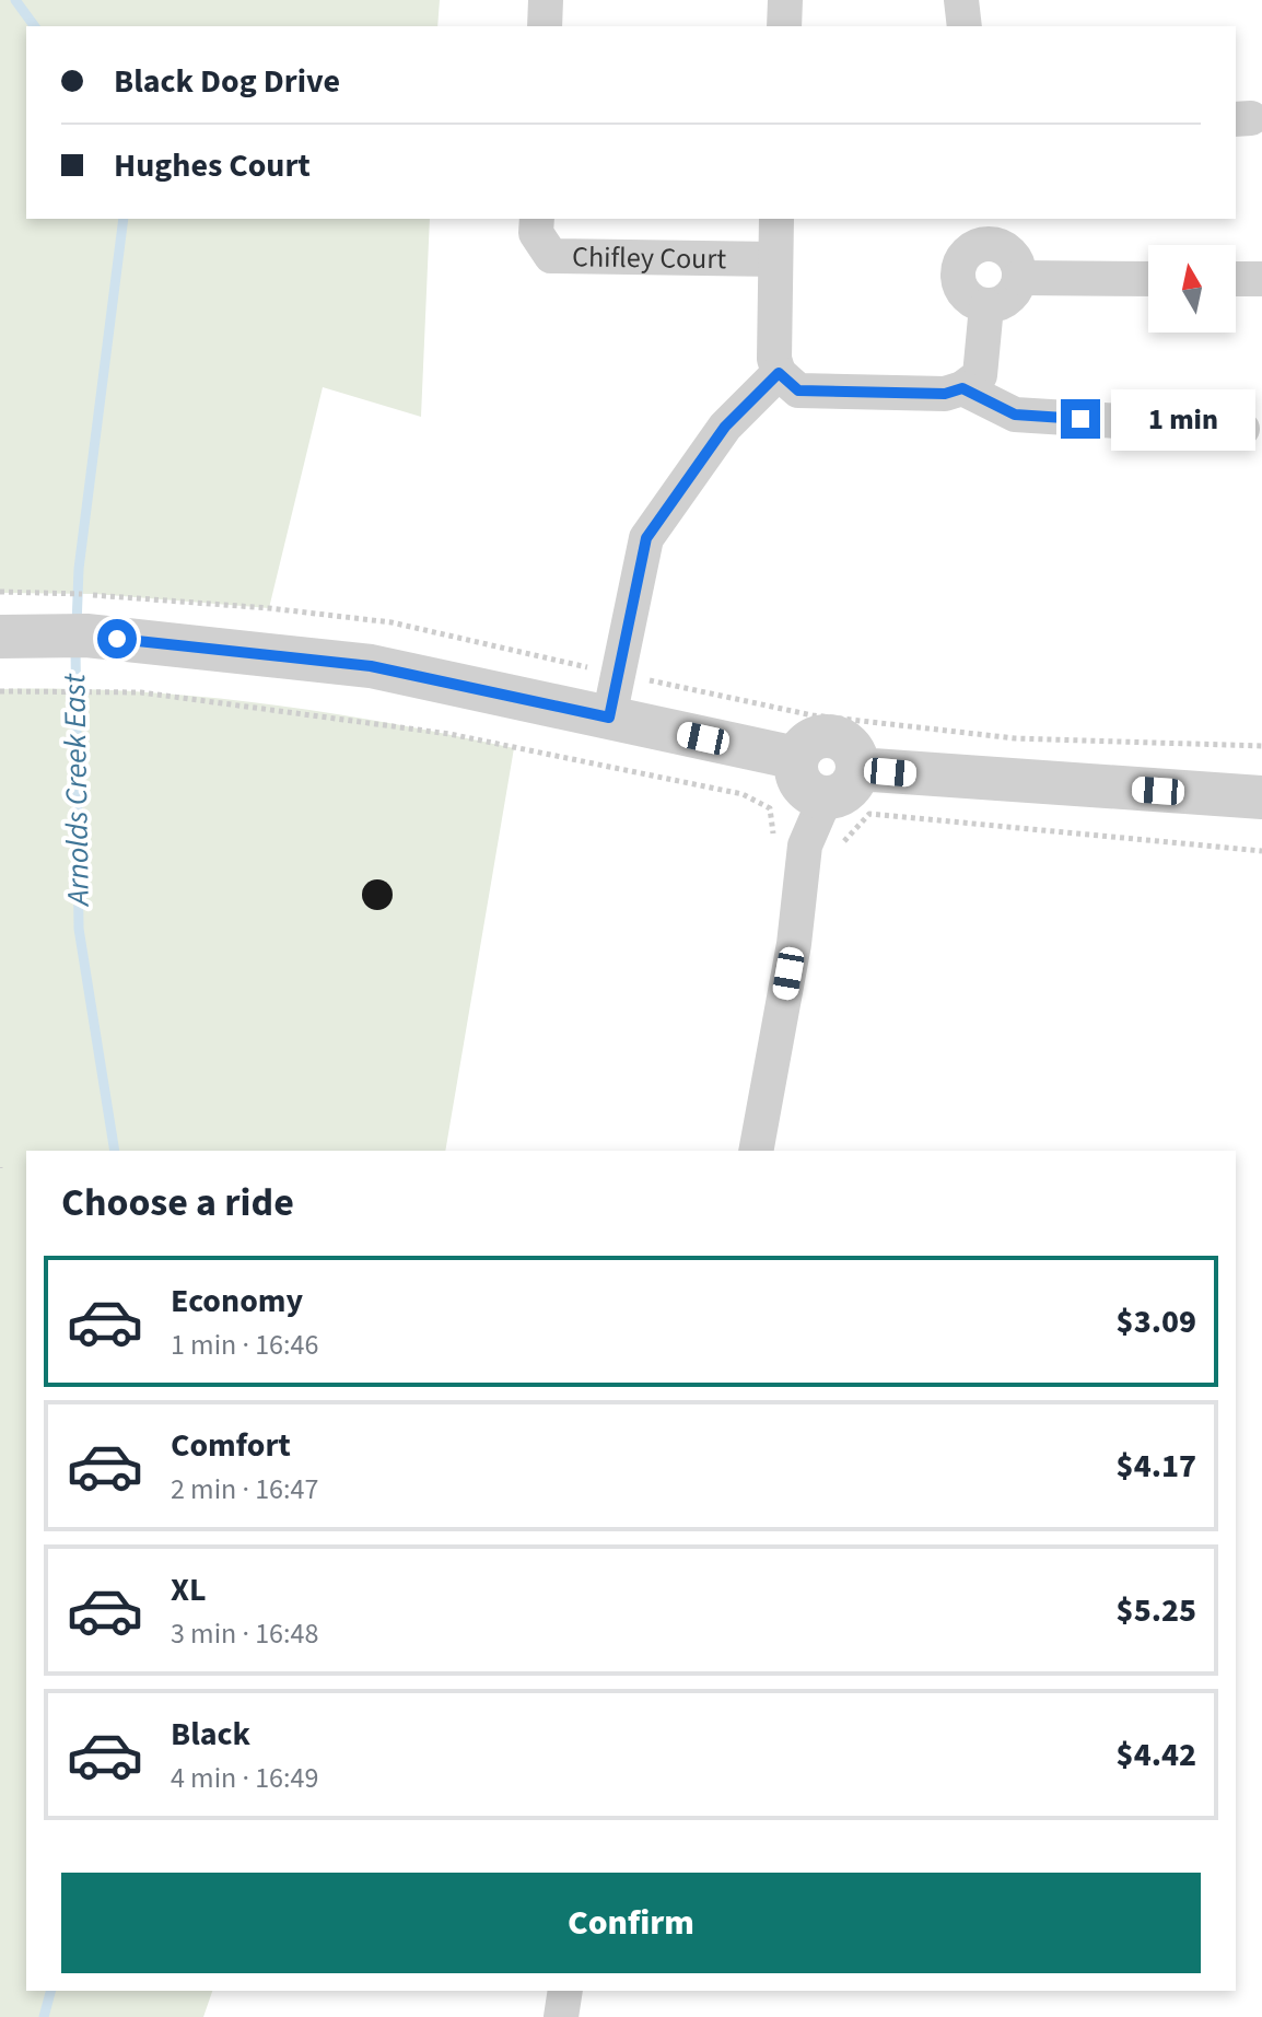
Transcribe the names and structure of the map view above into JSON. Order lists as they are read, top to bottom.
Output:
{
  "streets": {
    "street": ["Chifley Court"]
  },
  "water": ["Arnolds Creek East"],
  "north": "top",
  "page": {
    "banner": ["Black Dog Drive", "Hughes Court"],
    "bubble": "1 min",
    "heading": "Choose a ride",
    "list": [
      {
        "name": "Economy",
        "note": "1 min · 16:46",
        "value": "$3.09"
      },
      {
        "name": "Comfort",
        "note": "2 min · 16:47",
        "value": "$4.17"
      },
      {
        "name": "XL",
        "note": "3 min · 16:48",
        "value": "$5.25"
      },
      {
        "name": "Black",
        "note": "4 min · 16:49",
        "value": "$4.42"
      }
    ],
    "buttons": "Confirm"
  }
}
